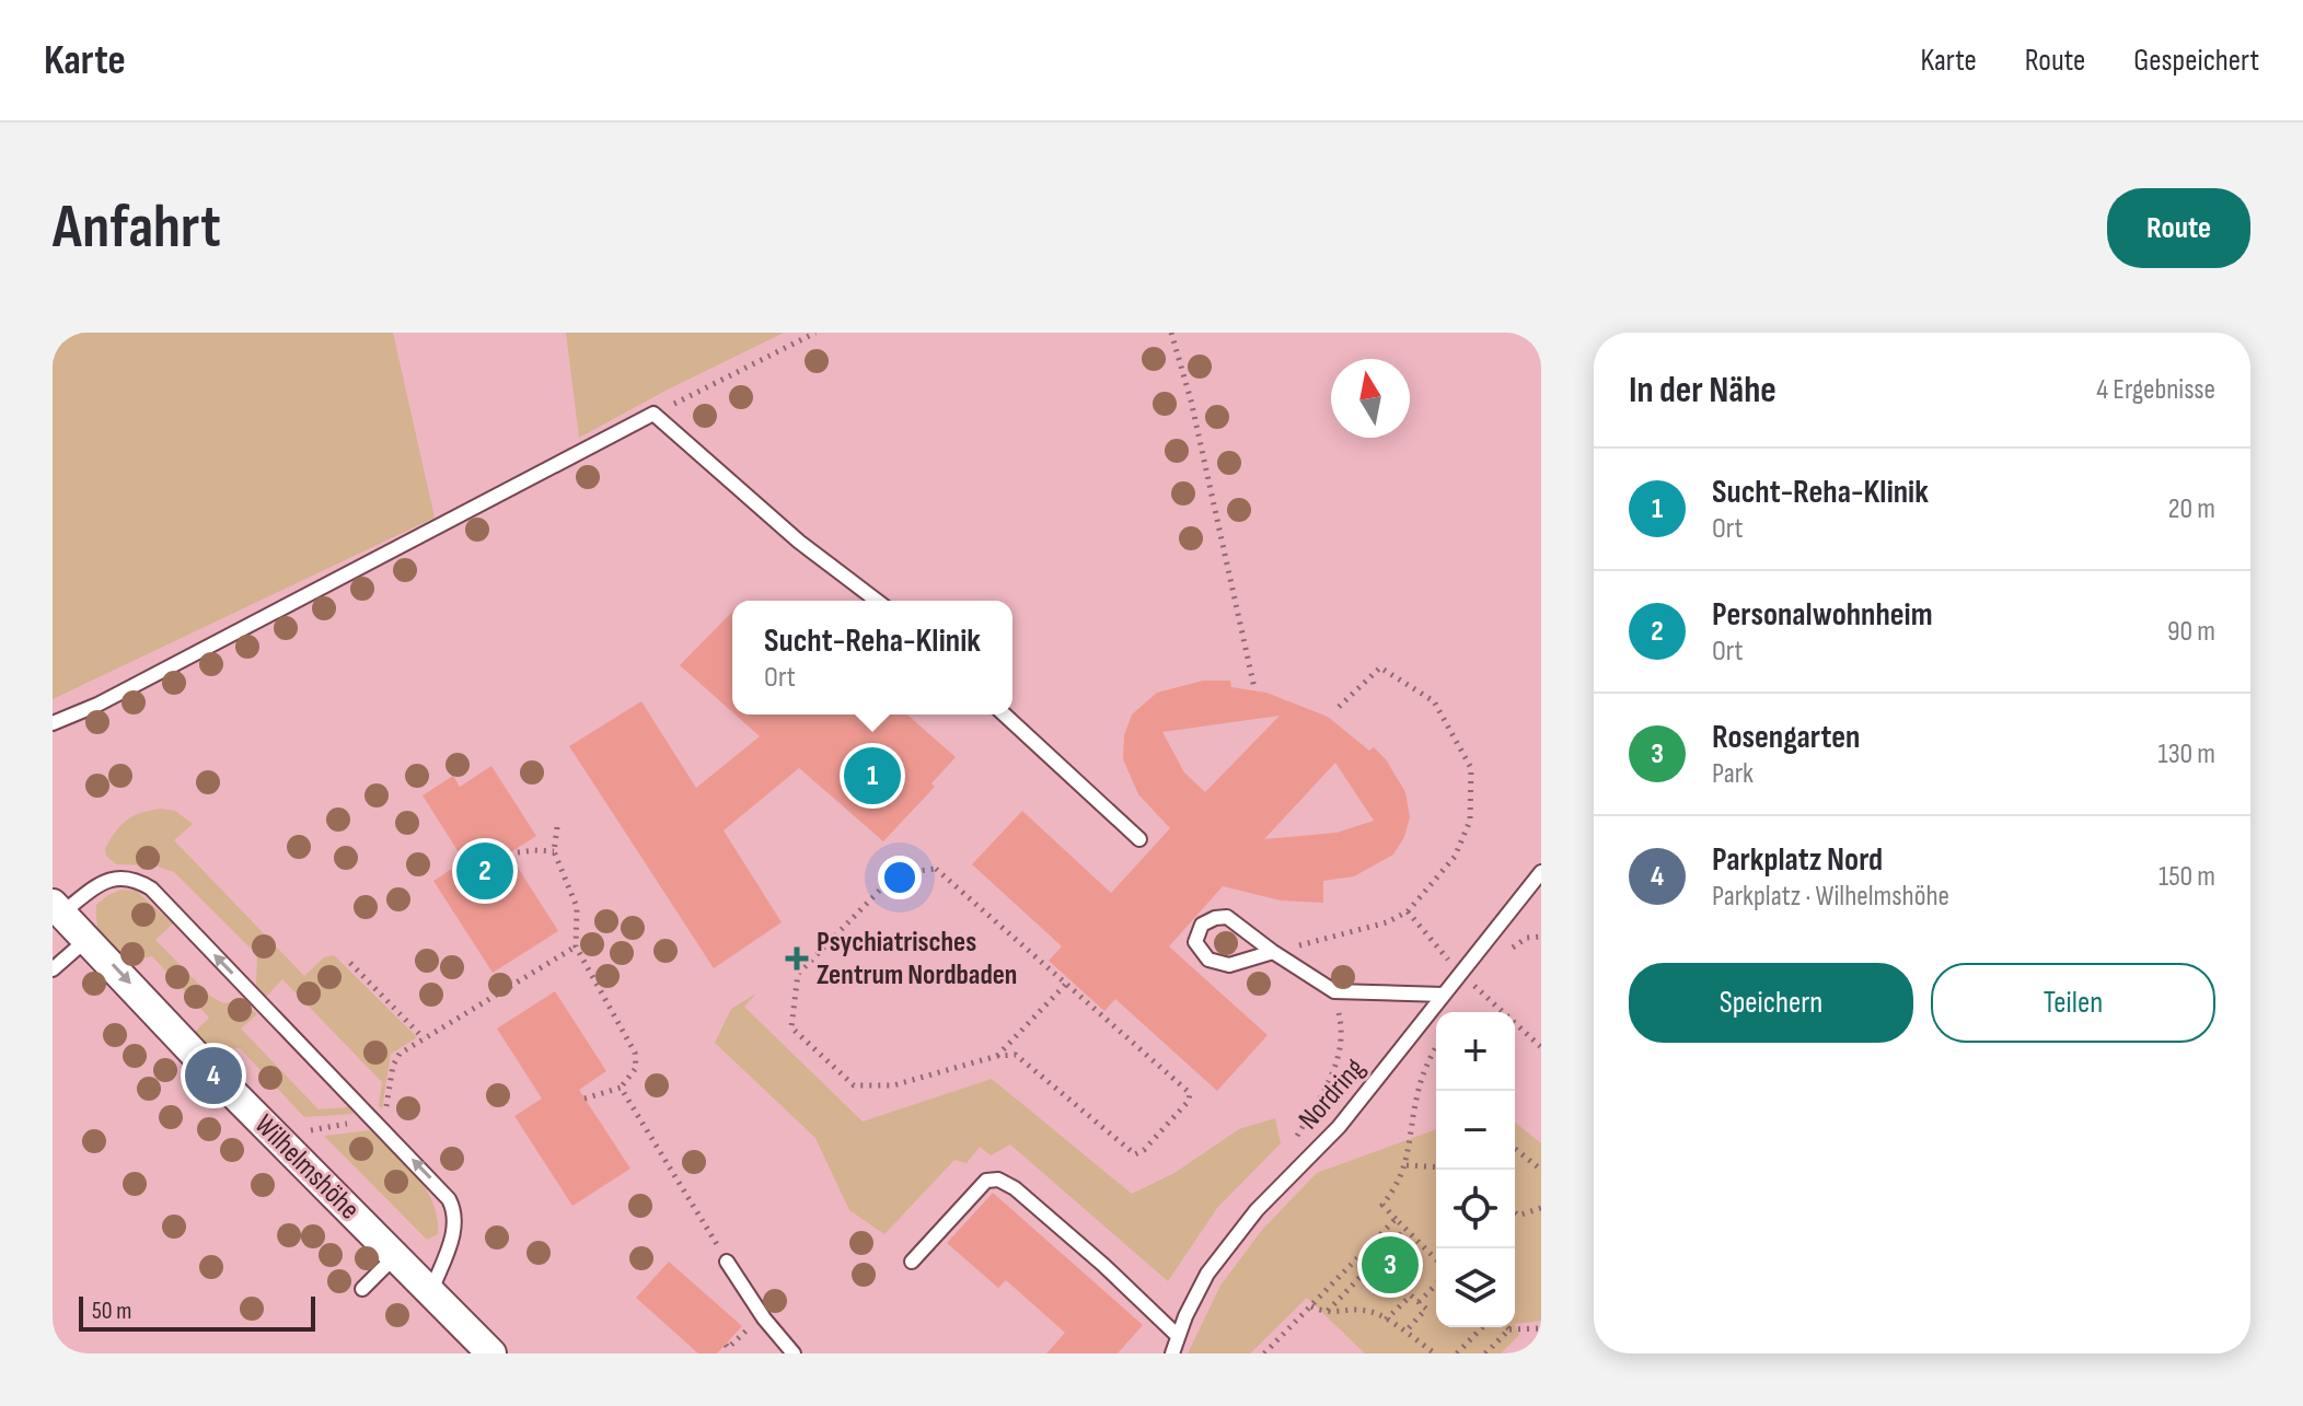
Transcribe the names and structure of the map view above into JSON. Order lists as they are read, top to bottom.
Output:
{
  "streets": {
    "street": ["Wilhelmshöhe"],
    "lane": ["Nordring"]
  },
  "one_way": ["Wilhelmshöhe"],
  "places": {
    "health": ["Psychiatrisches Zentrum Nordbaden"]
  },
  "scale_bar": "50 m",
  "north": "top",
  "page": {
    "header": "Karte",
    "nav": ["Karte", "Route", "Gespeichert"],
    "buttons": [
      "Route",
      ["Speichern", "Teilen"]
    ],
    "title": "Anfahrt",
    "heading": ["In der Nähe", "4 Ergebnisse"],
    "list": [
      {
        "mark": "1",
        "name": "Sucht-Reha-Klinik",
        "note": "Ort",
        "value": "20 m"
      },
      {
        "mark": "2",
        "name": "Personalwohnheim",
        "note": "Ort",
        "value": "90 m"
      },
      {
        "mark": "3",
        "name": "Rosengarten",
        "note": "Park",
        "value": "130 m"
      },
      {
        "mark": "4",
        "name": "Parkplatz Nord",
        "note": "Parkplatz · Wilhelmshöhe",
        "value": "150 m"
      }
    ],
    "popup": ["Sucht-Reha-Klinik", "Ort"],
    "pins": [
      "1",
      "2",
      "4",
      "3"
    ],
    "map_buttons": ["+", "−"],
    "scale": "50 m"
  }
}
